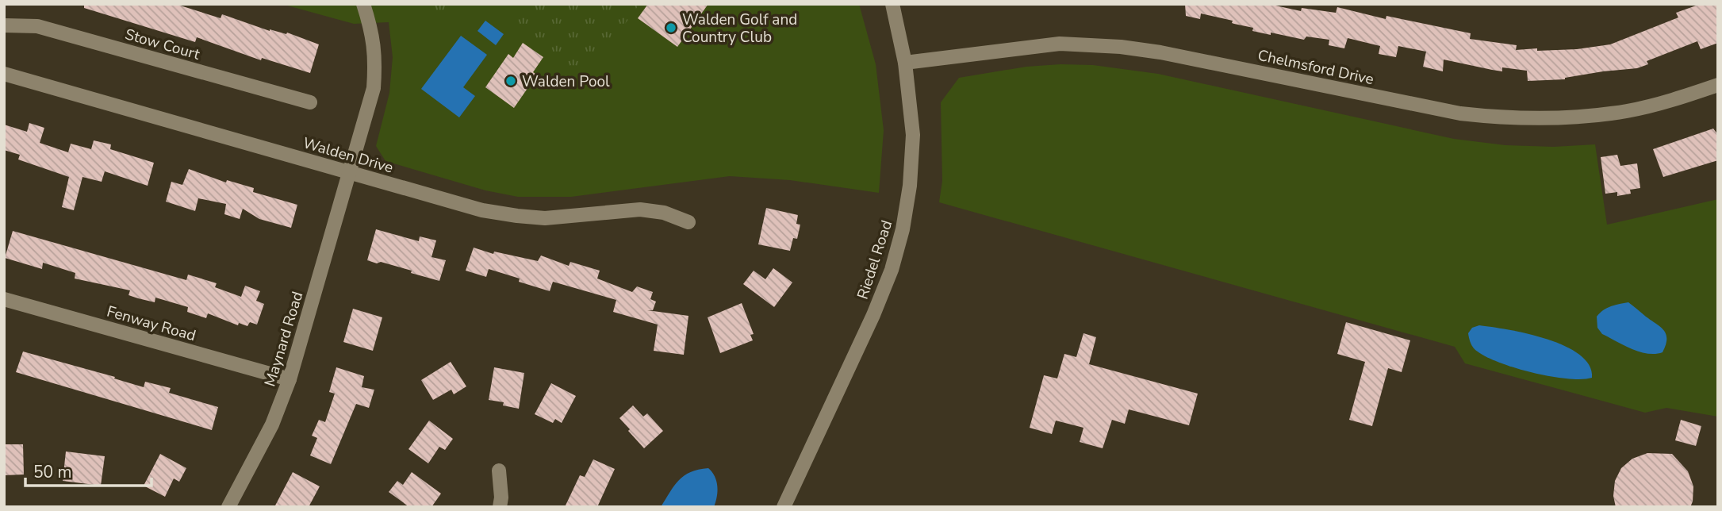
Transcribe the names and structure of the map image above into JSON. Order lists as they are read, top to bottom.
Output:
{
  "streets": {
    "street": [
      "Stow Court",
      "Chelmsford Drive",
      "Walden Drive",
      "Riedel Road",
      "Fenway Road",
      "Maynard Road"
    ]
  },
  "crossings": [
    ["Chelmsford Drive", "Riedel Road"],
    ["Walden Drive", "Maynard Road"],
    ["Fenway Road", "Maynard Road"]
  ],
  "places": ["Walden Golf and Country Club", "Walden Pool"],
  "scale_bar": "50 m"
}
